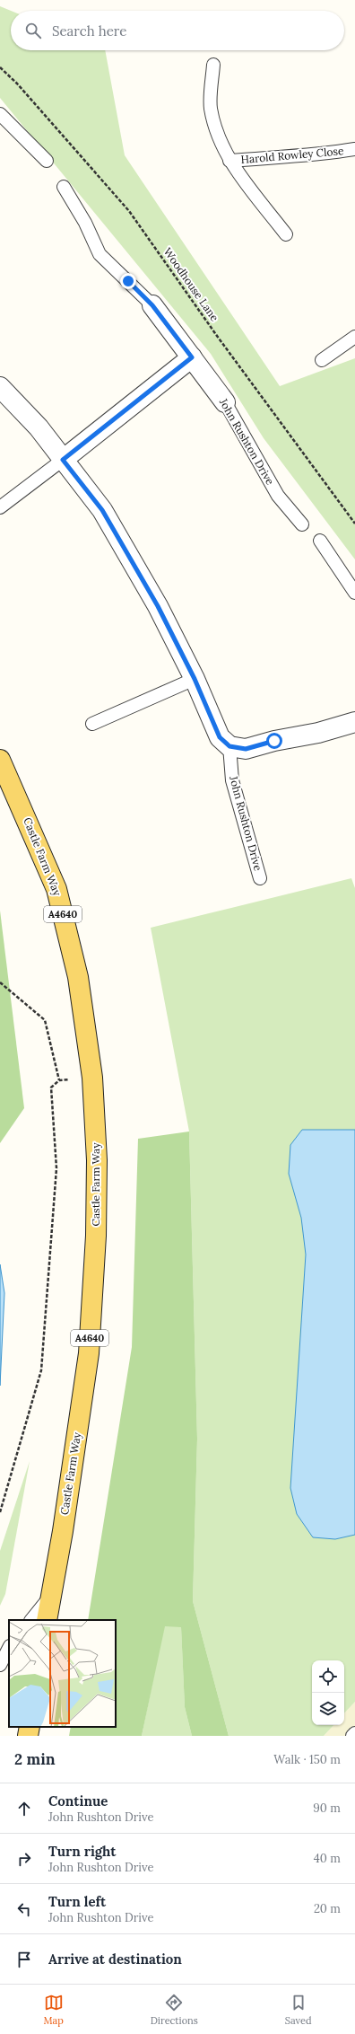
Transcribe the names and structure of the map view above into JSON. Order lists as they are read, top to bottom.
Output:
{
  "streets": {
    "main road": ["Castle Farm Way", "A4640"],
    "street": ["John Rushton Drive"],
    "lane": ["Harold Rowley Close"],
    "path": ["Woodhouse Lane"]
  },
  "page": {
    "search": "Search here",
    "heading": ["2 min", "Walk · 150 m"],
    "list": [
      ["Continue", "John Rushton Drive", "90 m"],
      ["Turn right", "John Rushton Drive", "40 m"],
      ["Turn left", "John Rushton Drive", "20 m"],
      "Arrive at destination"
    ],
    "nav": ["Map", "Directions", "Saved"]
  }
}
